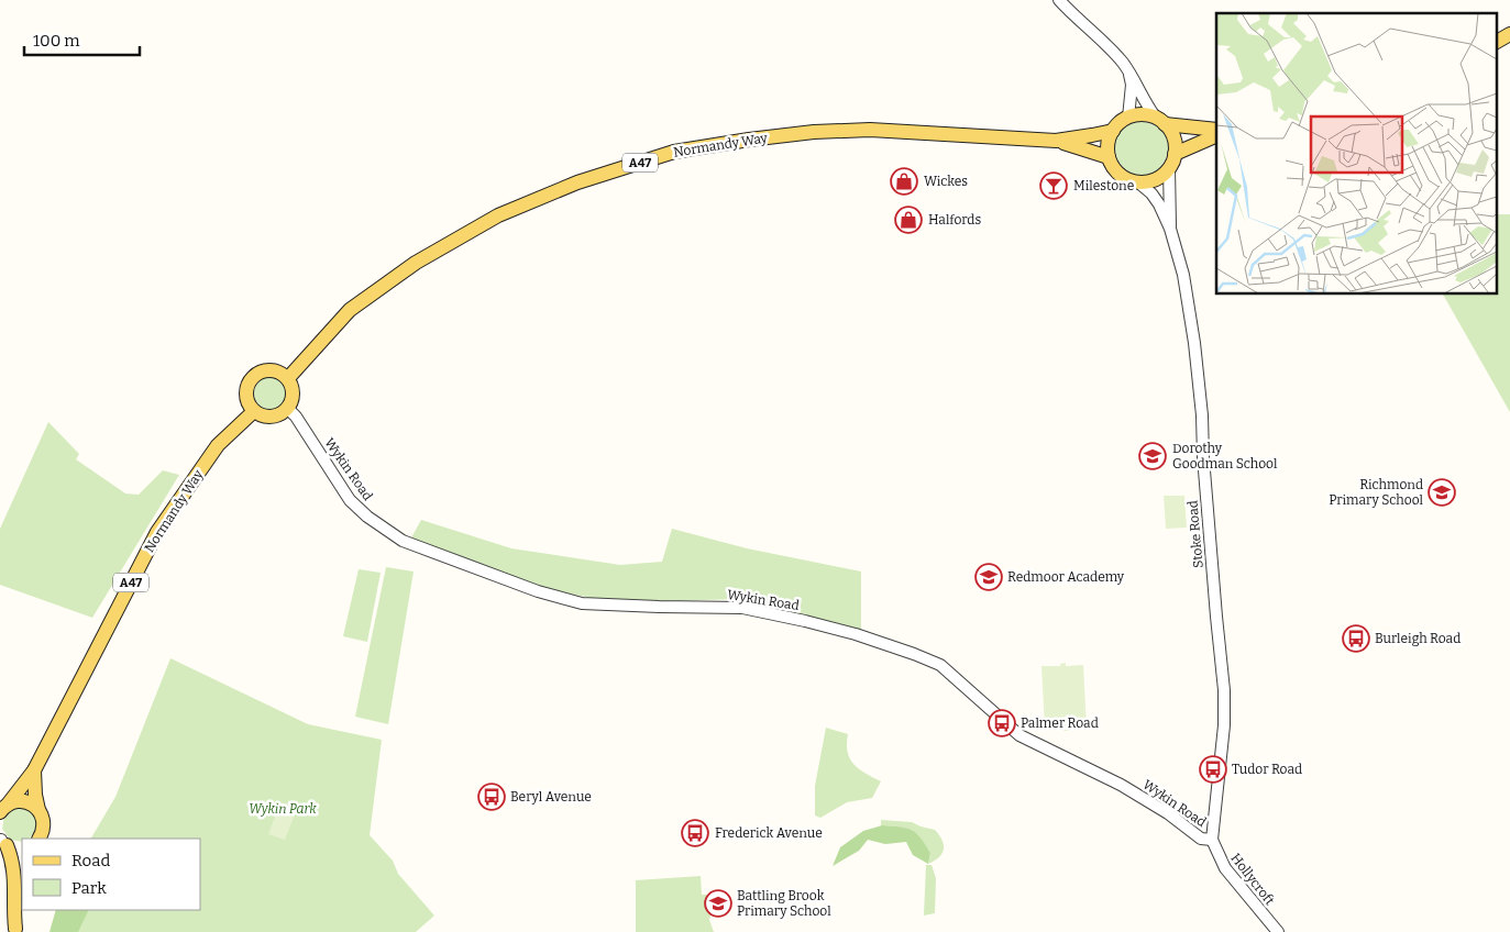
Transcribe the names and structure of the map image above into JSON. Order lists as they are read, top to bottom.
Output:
{
  "streets": {
    "main road": ["Normandy Way", "A47"],
    "street": ["Wykin Road", "Stoke Road", "Hollycroft"]
  },
  "crossings": [
    ["Normandy Way", "Wykin Road"],
    ["Normandy Way", "Stoke Road"],
    ["Wykin Road", "Stoke Road"],
    ["Wykin Road", "Hollycroft"],
    ["Stoke Road", "Hollycroft"]
  ],
  "parks": ["Wykin Park"],
  "places": {
    "shop": ["Wickes", "Halfords"],
    "bar": ["Milestone"],
    "school or university": [
      "Dorothy Goodman School",
      "Richmond Primary School",
      "Redmoor Academy",
      "Battling Brook Primary School"
    ],
    "bus stop": [
      "Burleigh Road",
      "Palmer Road",
      "Tudor Road",
      "Beryl Avenue",
      "Frederick Avenue"
    ]
  },
  "legend": ["Road", "Park"],
  "scale_bar": "100 m"
}
